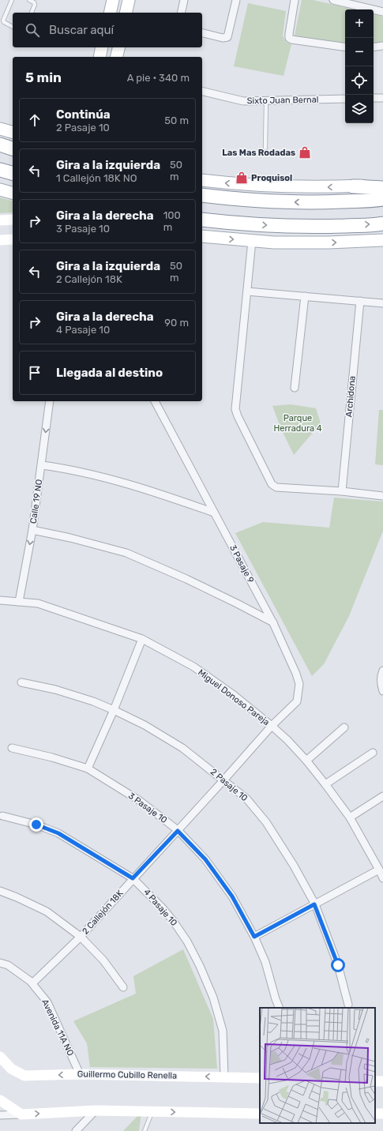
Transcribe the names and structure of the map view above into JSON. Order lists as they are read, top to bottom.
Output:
{
  "streets": {
    "street": [
      "Sixto Juan Bernal",
      "Archidona",
      "Calle 19 NO",
      "3 Pasaje 9",
      "Miguel Donoso Pareja",
      "2 Pasaje 10",
      "3 Pasaje 10",
      "4 Pasaje 10",
      "2 Callejón 18K",
      "Avenida 11A NO",
      "Guillermo Cubillo Renella"
    ]
  },
  "crossings": [
    ["Calle 19 NO", "Miguel Donoso Pareja"],
    ["3 Pasaje 9", "Miguel Donoso Pareja"],
    ["3 Pasaje 9", "2 Callejón 18K"],
    ["Miguel Donoso Pareja", "2 Callejón 18K"],
    ["2 Pasaje 10", "2 Callejón 18K"],
    ["3 Pasaje 10", "2 Callejón 18K"],
    ["4 Pasaje 10", "2 Callejón 18K"],
    ["4 Pasaje 10", "Guillermo Cubillo Renella"],
    ["2 Callejón 18K", "Avenida 11A NO"],
    ["Avenida 11A NO", "Guillermo Cubillo Renella"]
  ],
  "one_way": ["Calle 19 NO"],
  "parks": ["Parque Herradura 4"],
  "places": {
    "shop": ["Las Mas Rodadas", "Proquisol"]
  },
  "page": {
    "map_buttons": ["+", "−"],
    "search": "Buscar aquí",
    "heading": ["5 min", "A pie · 340 m"],
    "list": [
      ["Continúa", "2 Pasaje 10", "50 m"],
      ["Gira a la izquierda", "1 Callejón 18K NO", "50 m"],
      ["Gira a la derecha", "3 Pasaje 10", "100 m"],
      ["Gira a la izquierda", "2 Callejón 18K", "50 m"],
      ["Gira a la derecha", "4 Pasaje 10", "90 m"],
      "Llegada al destino"
    ]
  }
}
